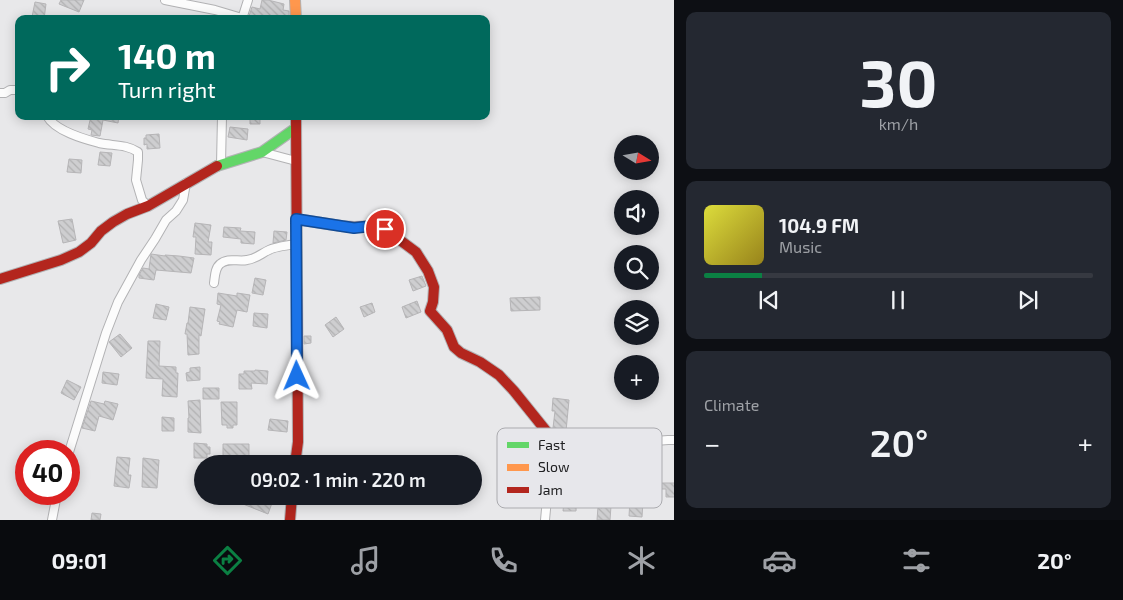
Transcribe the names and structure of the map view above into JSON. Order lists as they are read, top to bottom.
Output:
{
  "legend": ["Fast", "Slow", "Jam"],
  "north": "right",
  "page": {
    "tile": [
      ["30", "km/h"],
      "Climate"
    ],
    "turn": ["140 m", "Turn right"],
    "map_buttons": "+",
    "song": ["104.9 FM", "Music"],
    "heat": ["−", "20°", "+"],
    "limit": "40",
    "trip": "09:02 · 1 min · 220 m",
    "tabs": ["09:01", "20°"]
  }
}
